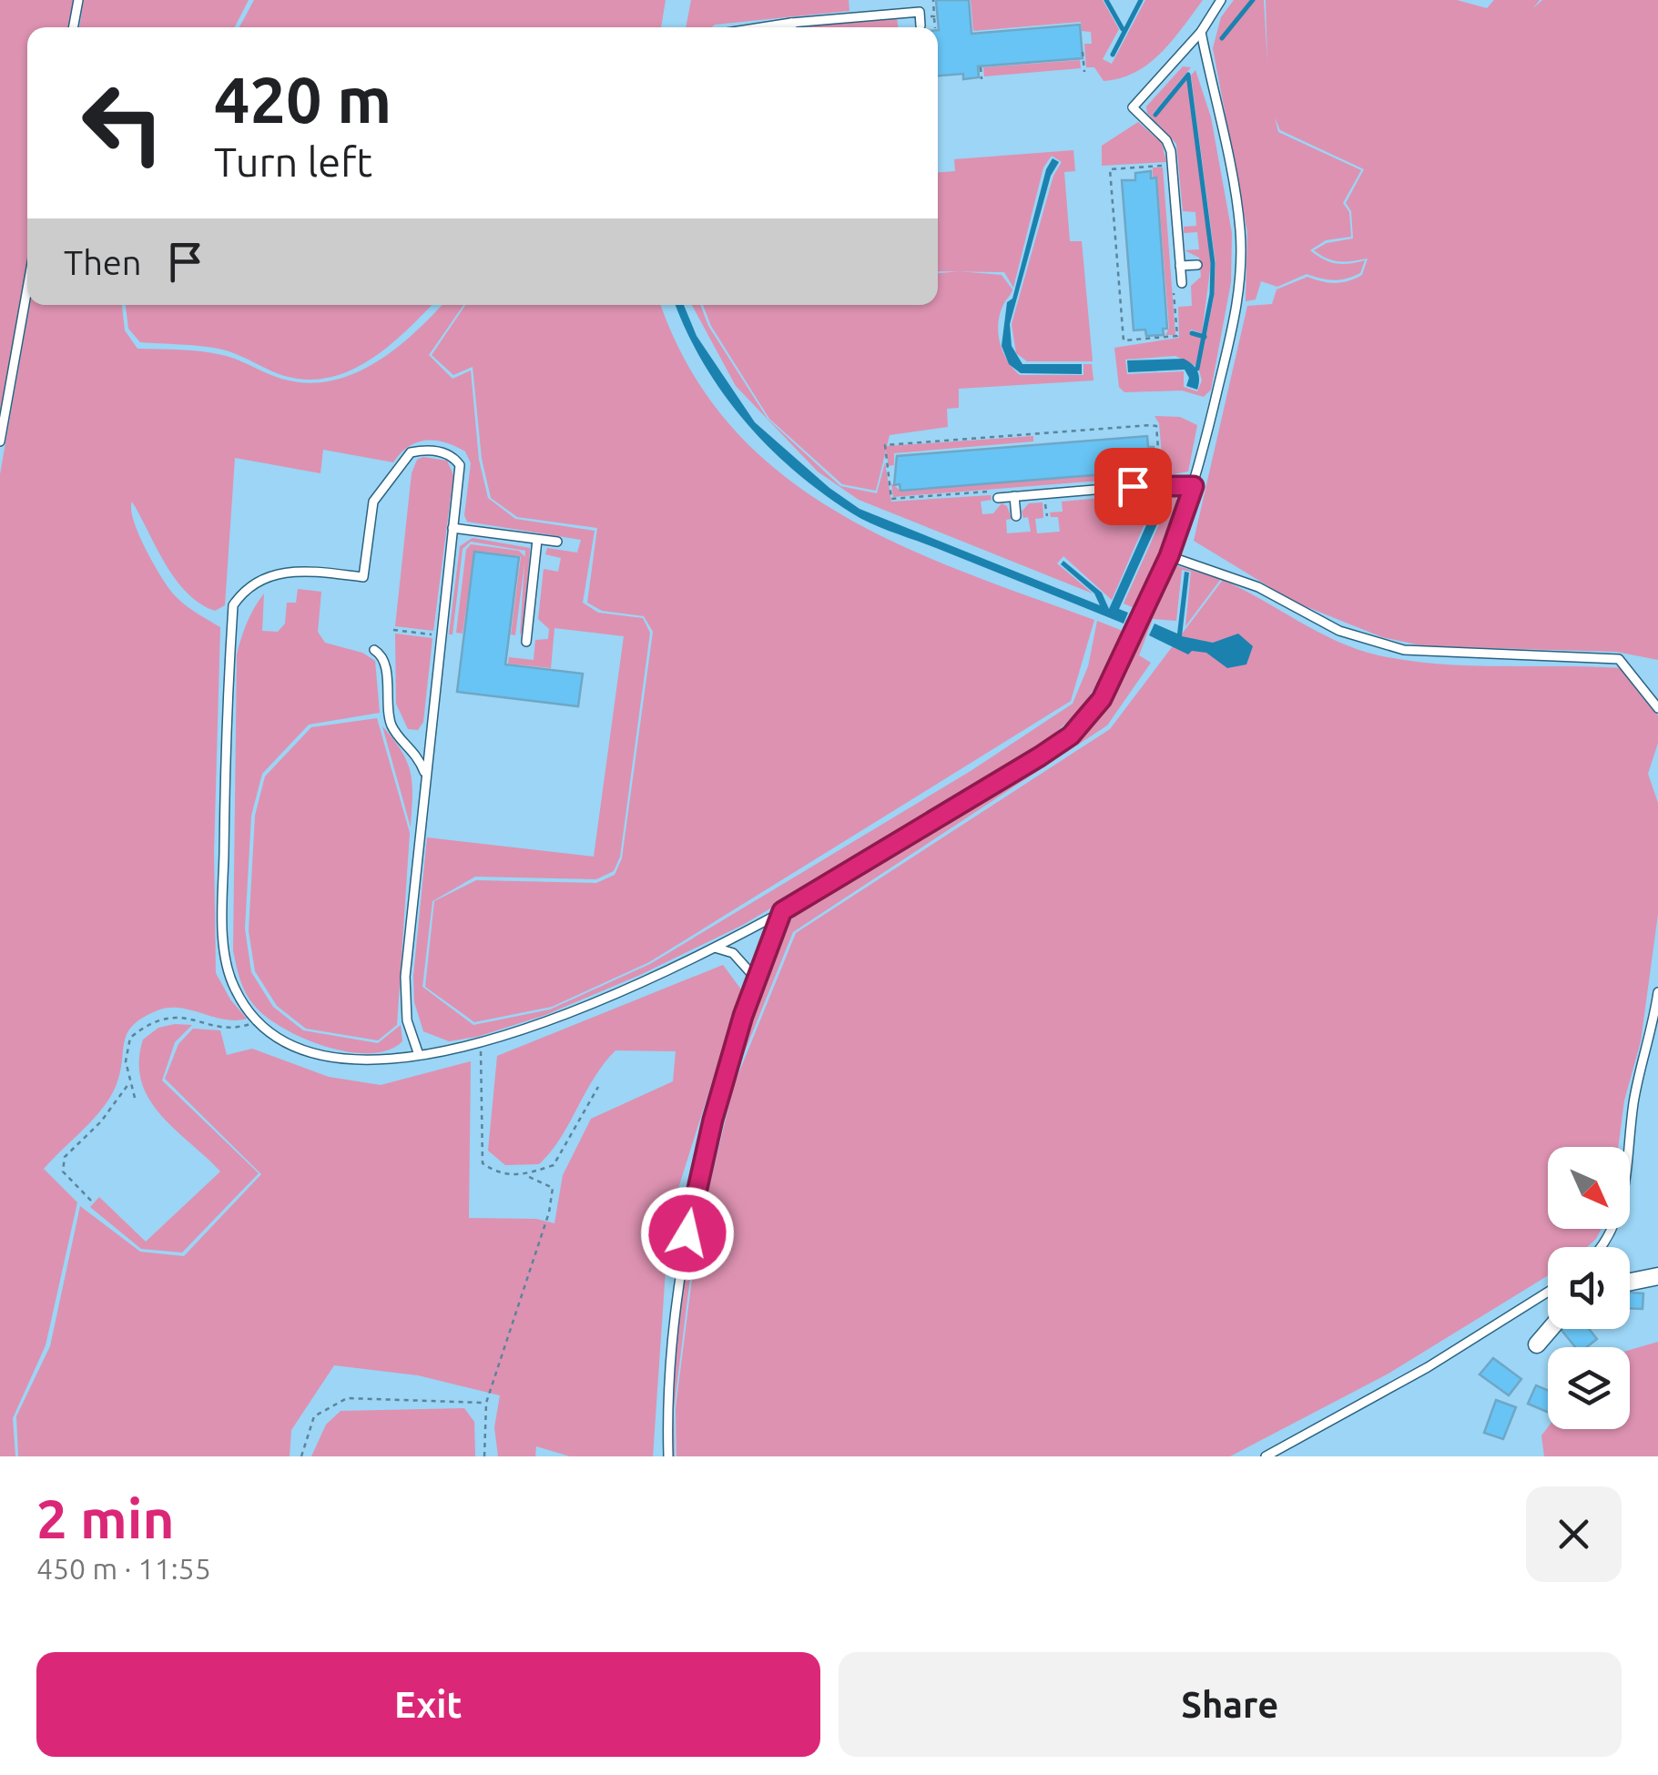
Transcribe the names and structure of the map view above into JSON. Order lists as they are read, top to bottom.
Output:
{
  "north": "bottom right",
  "page": {
    "turn": ["420 m", "Turn left"],
    "then": "Then",
    "heading": ["2 min", "450 m · 11:55"],
    "buttons": ["Exit", "Share"]
  }
}
